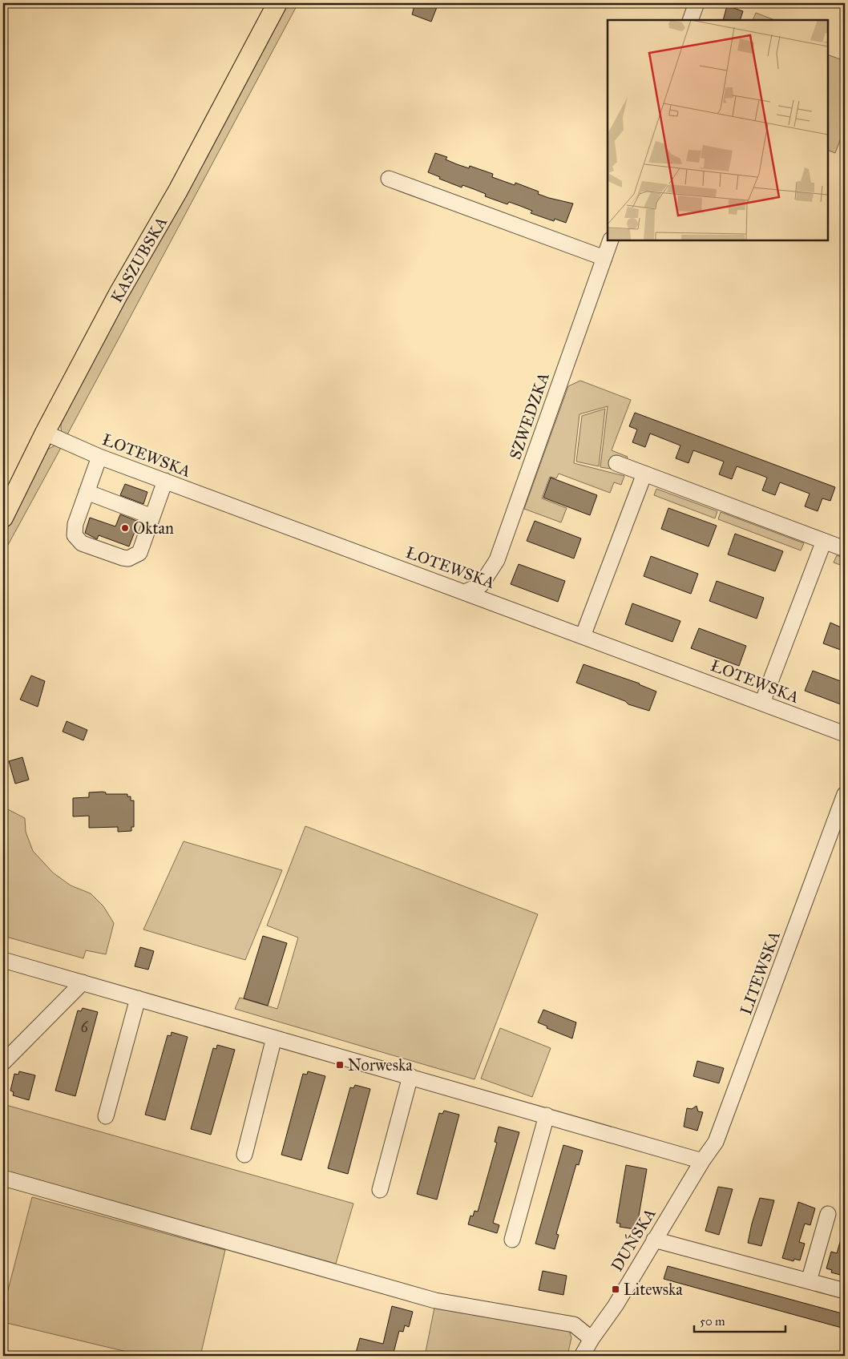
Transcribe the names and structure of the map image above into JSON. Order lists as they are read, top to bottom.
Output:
{
  "streets": {
    "main road": ["KASZUBSKA"],
    "street": [
      "SZWEDZKA",
      "ŁOTEWSKA",
      "LITEWSKA",
      "DUŃSKA"
    ]
  },
  "crossings": [
    ["KASZUBSKA", "ŁOTEWSKA"],
    ["SZWEDZKA", "ŁOTEWSKA"],
    ["LITEWSKA", "DUŃSKA"]
  ],
  "places": {
    "other": ["Oktan"],
    "transit": ["Norweska", "Litewska"]
  },
  "house_numbers": ["6"],
  "scale_bar": "50 m"
}
